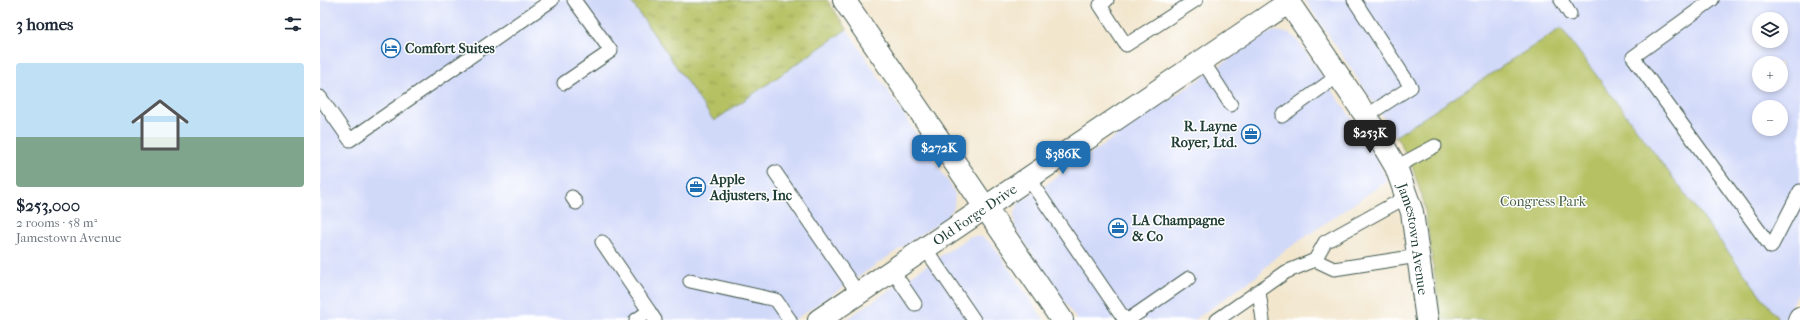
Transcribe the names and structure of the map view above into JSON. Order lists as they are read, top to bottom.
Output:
{
  "streets": {
    "street": ["Old Forge Drive", "Jamestown Avenue"]
  },
  "crossings": [
    ["Old Forge Drive", "Jamestown Avenue"]
  ],
  "parks": ["Congress Park"],
  "places": {
    "hotel": ["Comfort Suites"],
    "office": ["R. Layne Royer, Ltd.", "Apple Adjusters, Inc", "LA Champagne & Co"]
  },
  "page": {
    "heading": "3 homes",
    "map_buttons": ["+", "−"],
    "list": [
      {
        "name": "$253,000",
        "note": "2 rooms · 58 m² · Jamestown Avenue"
      }
    ],
    "price": ["$253K", "$272K", "$386K"]
  }
}
